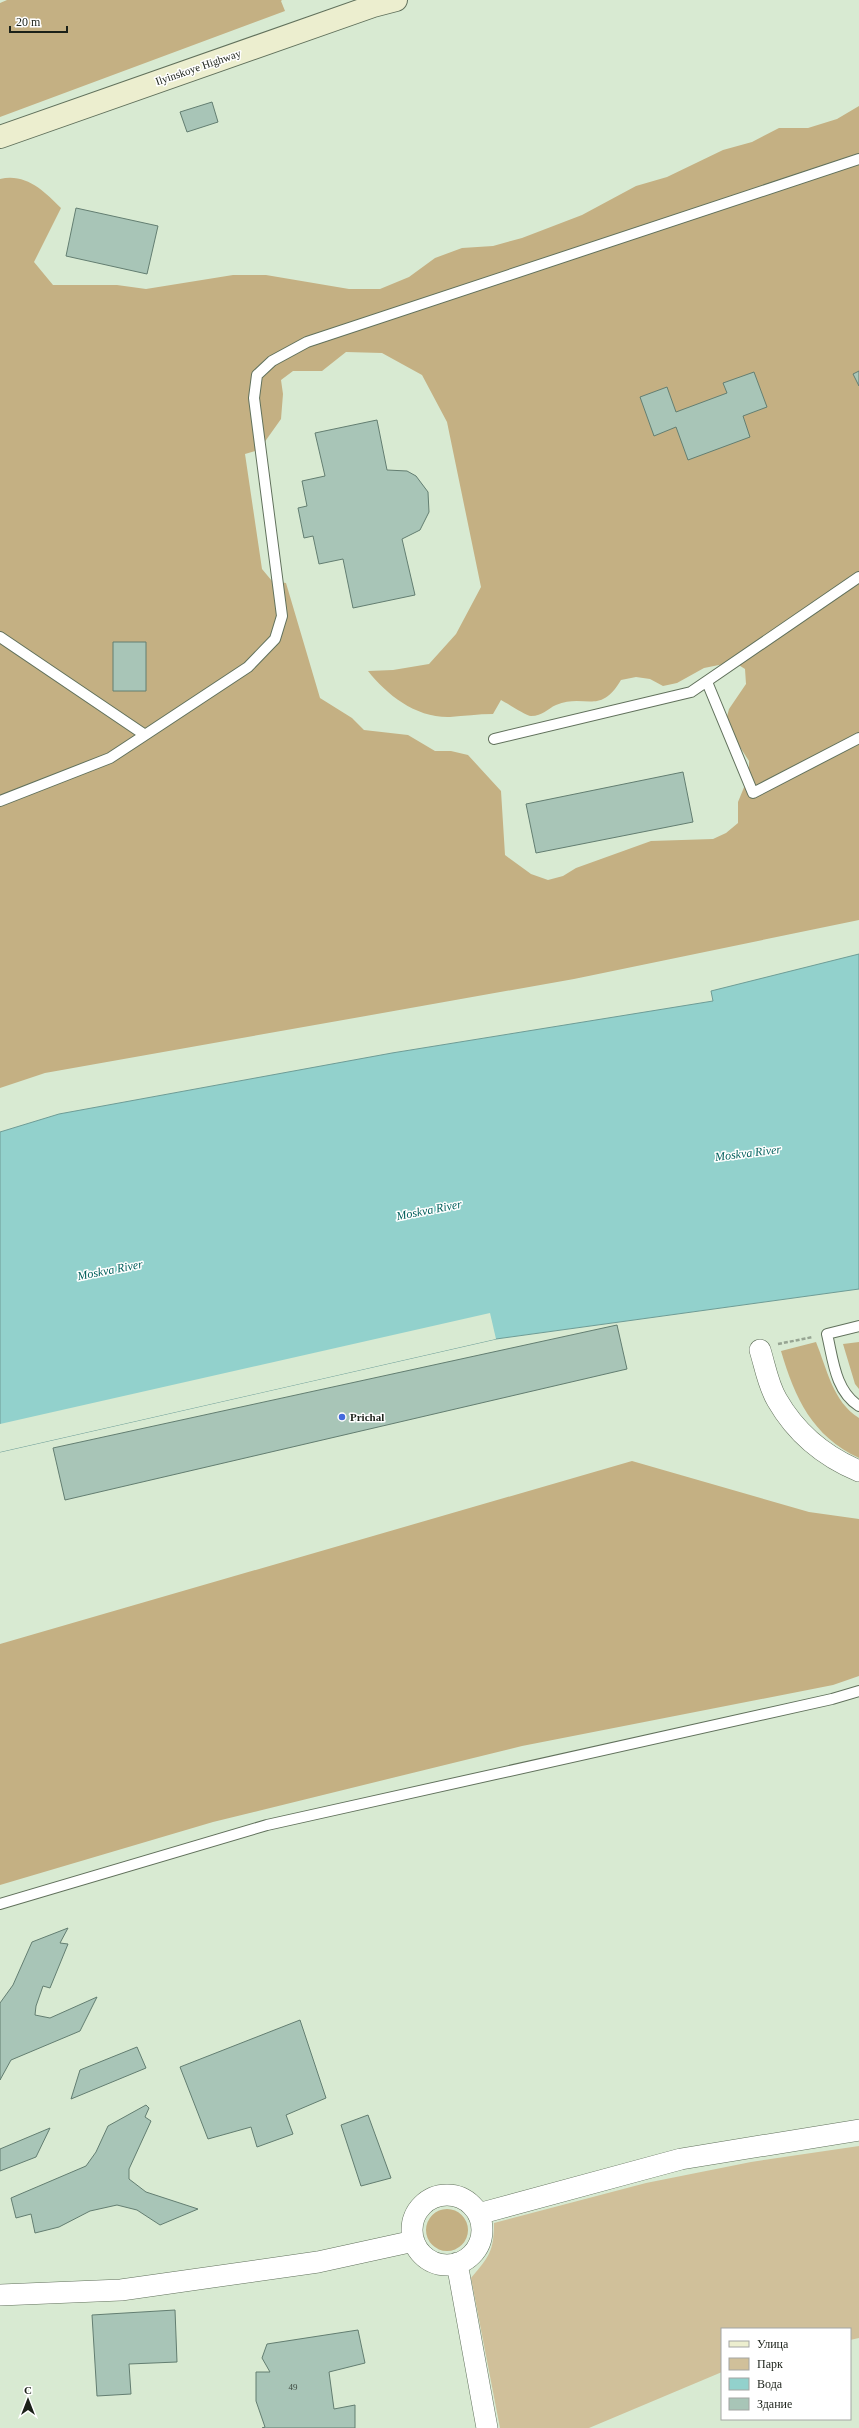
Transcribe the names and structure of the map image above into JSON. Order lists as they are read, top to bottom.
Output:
{
  "streets": {
    "main road": ["Ilyinskoye Highway"]
  },
  "water": ["Moskva River"],
  "places": ["Prichal"],
  "house_numbers": ["49"],
  "legend": [
    "Улица",
    "Парк",
    "Вода",
    "Здание"
  ],
  "scale_bar": "20 m",
  "north": "top"
}
